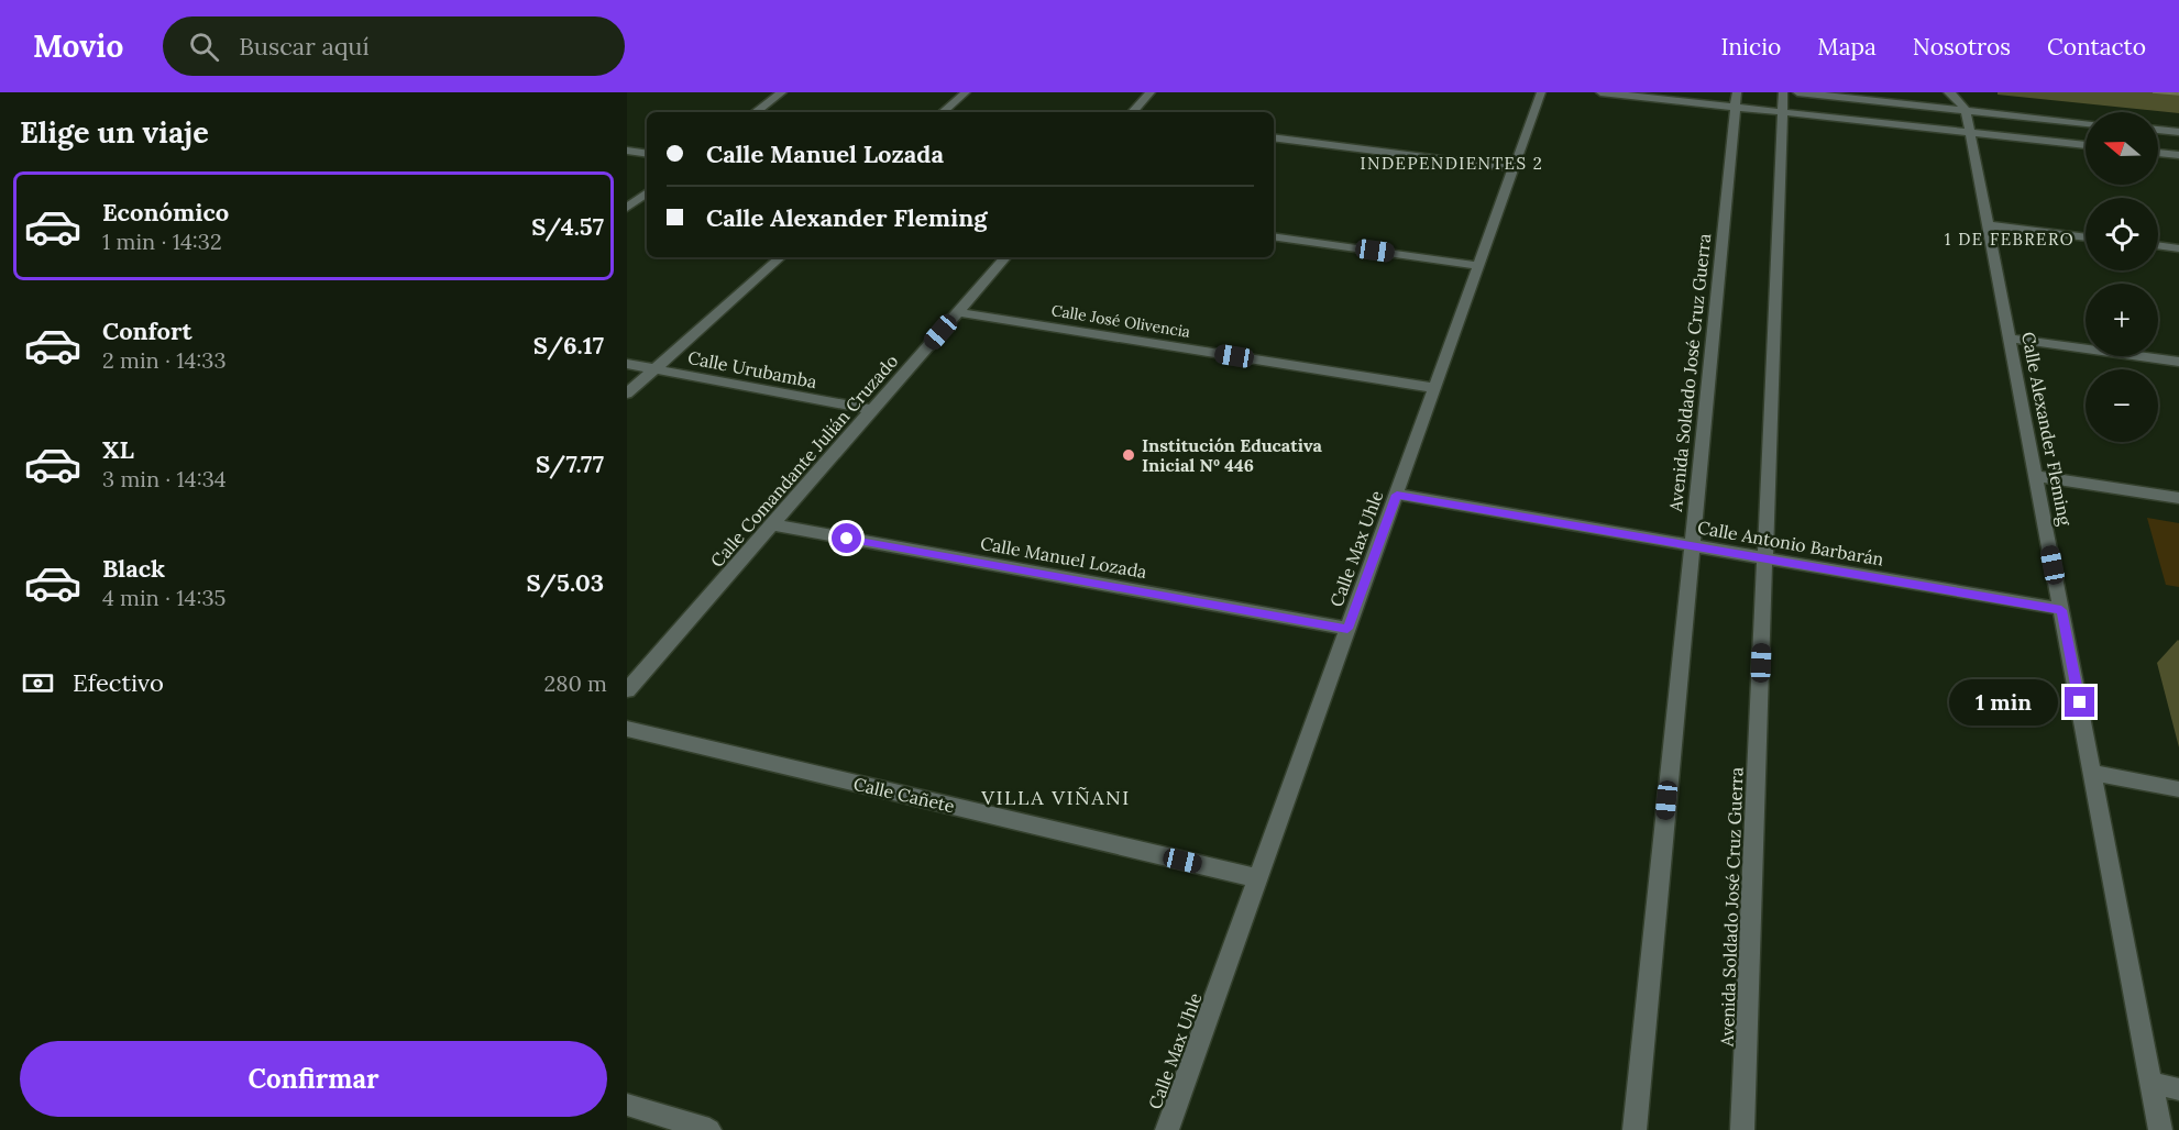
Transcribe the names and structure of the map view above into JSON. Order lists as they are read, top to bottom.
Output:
{
  "streets": {
    "street": [
      "Calle José Olivencia",
      "Calle Urubamba",
      "Avenida Soldado José Cruz Guerra",
      "Calle Alexander Fleming",
      "Calle Comandante Julián Cruzado",
      "Calle Antonio Barbarán",
      "Calle Max Uhle",
      "Calle Manuel Lozada",
      "Calle Cañete"
    ]
  },
  "crossings": [
    ["Calle José Olivencia", "Calle Comandante Julián Cruzado"],
    ["Calle José Olivencia", "Calle Max Uhle"],
    ["Calle Urubamba", "Calle Comandante Julián Cruzado"],
    ["Avenida Soldado José Cruz Guerra", "Calle Antonio Barbarán"],
    ["Calle Alexander Fleming", "Calle Antonio Barbarán"],
    ["Calle Comandante Julián Cruzado", "Calle Manuel Lozada"],
    ["Calle Antonio Barbarán", "Calle Max Uhle"],
    ["Calle Max Uhle", "Calle Manuel Lozada"],
    ["Calle Max Uhle", "Calle Cañete"]
  ],
  "districts": ["INDEPENDIENTES 2", "1 DE FEBRERO", "VILLA VIÑANI"],
  "places": ["Institución Educativa Inicial Nº 446"],
  "north": "left",
  "page": {
    "header": "Movio",
    "search": "Buscar aquí",
    "nav": [
      "Inicio",
      "Mapa",
      "Nosotros",
      "Contacto"
    ],
    "heading": "Elige un viaje",
    "map_buttons": ["+", "−"],
    "banner": ["Calle Manuel Lozada", "Calle Alexander Fleming"],
    "list": [
      {
        "name": "Económico",
        "note": "1 min · 14:32",
        "value": "S/4.57"
      },
      {
        "name": "Confort",
        "note": "2 min · 14:33",
        "value": "S/6.17"
      },
      {
        "name": "XL",
        "note": "3 min · 14:34",
        "value": "S/7.77"
      },
      {
        "name": "Black",
        "note": "4 min · 14:35",
        "value": "S/5.03"
      }
    ],
    "pay": ["Efectivo", "280 m"],
    "bubble": "1 min",
    "buttons": "Confirmar"
  }
}
